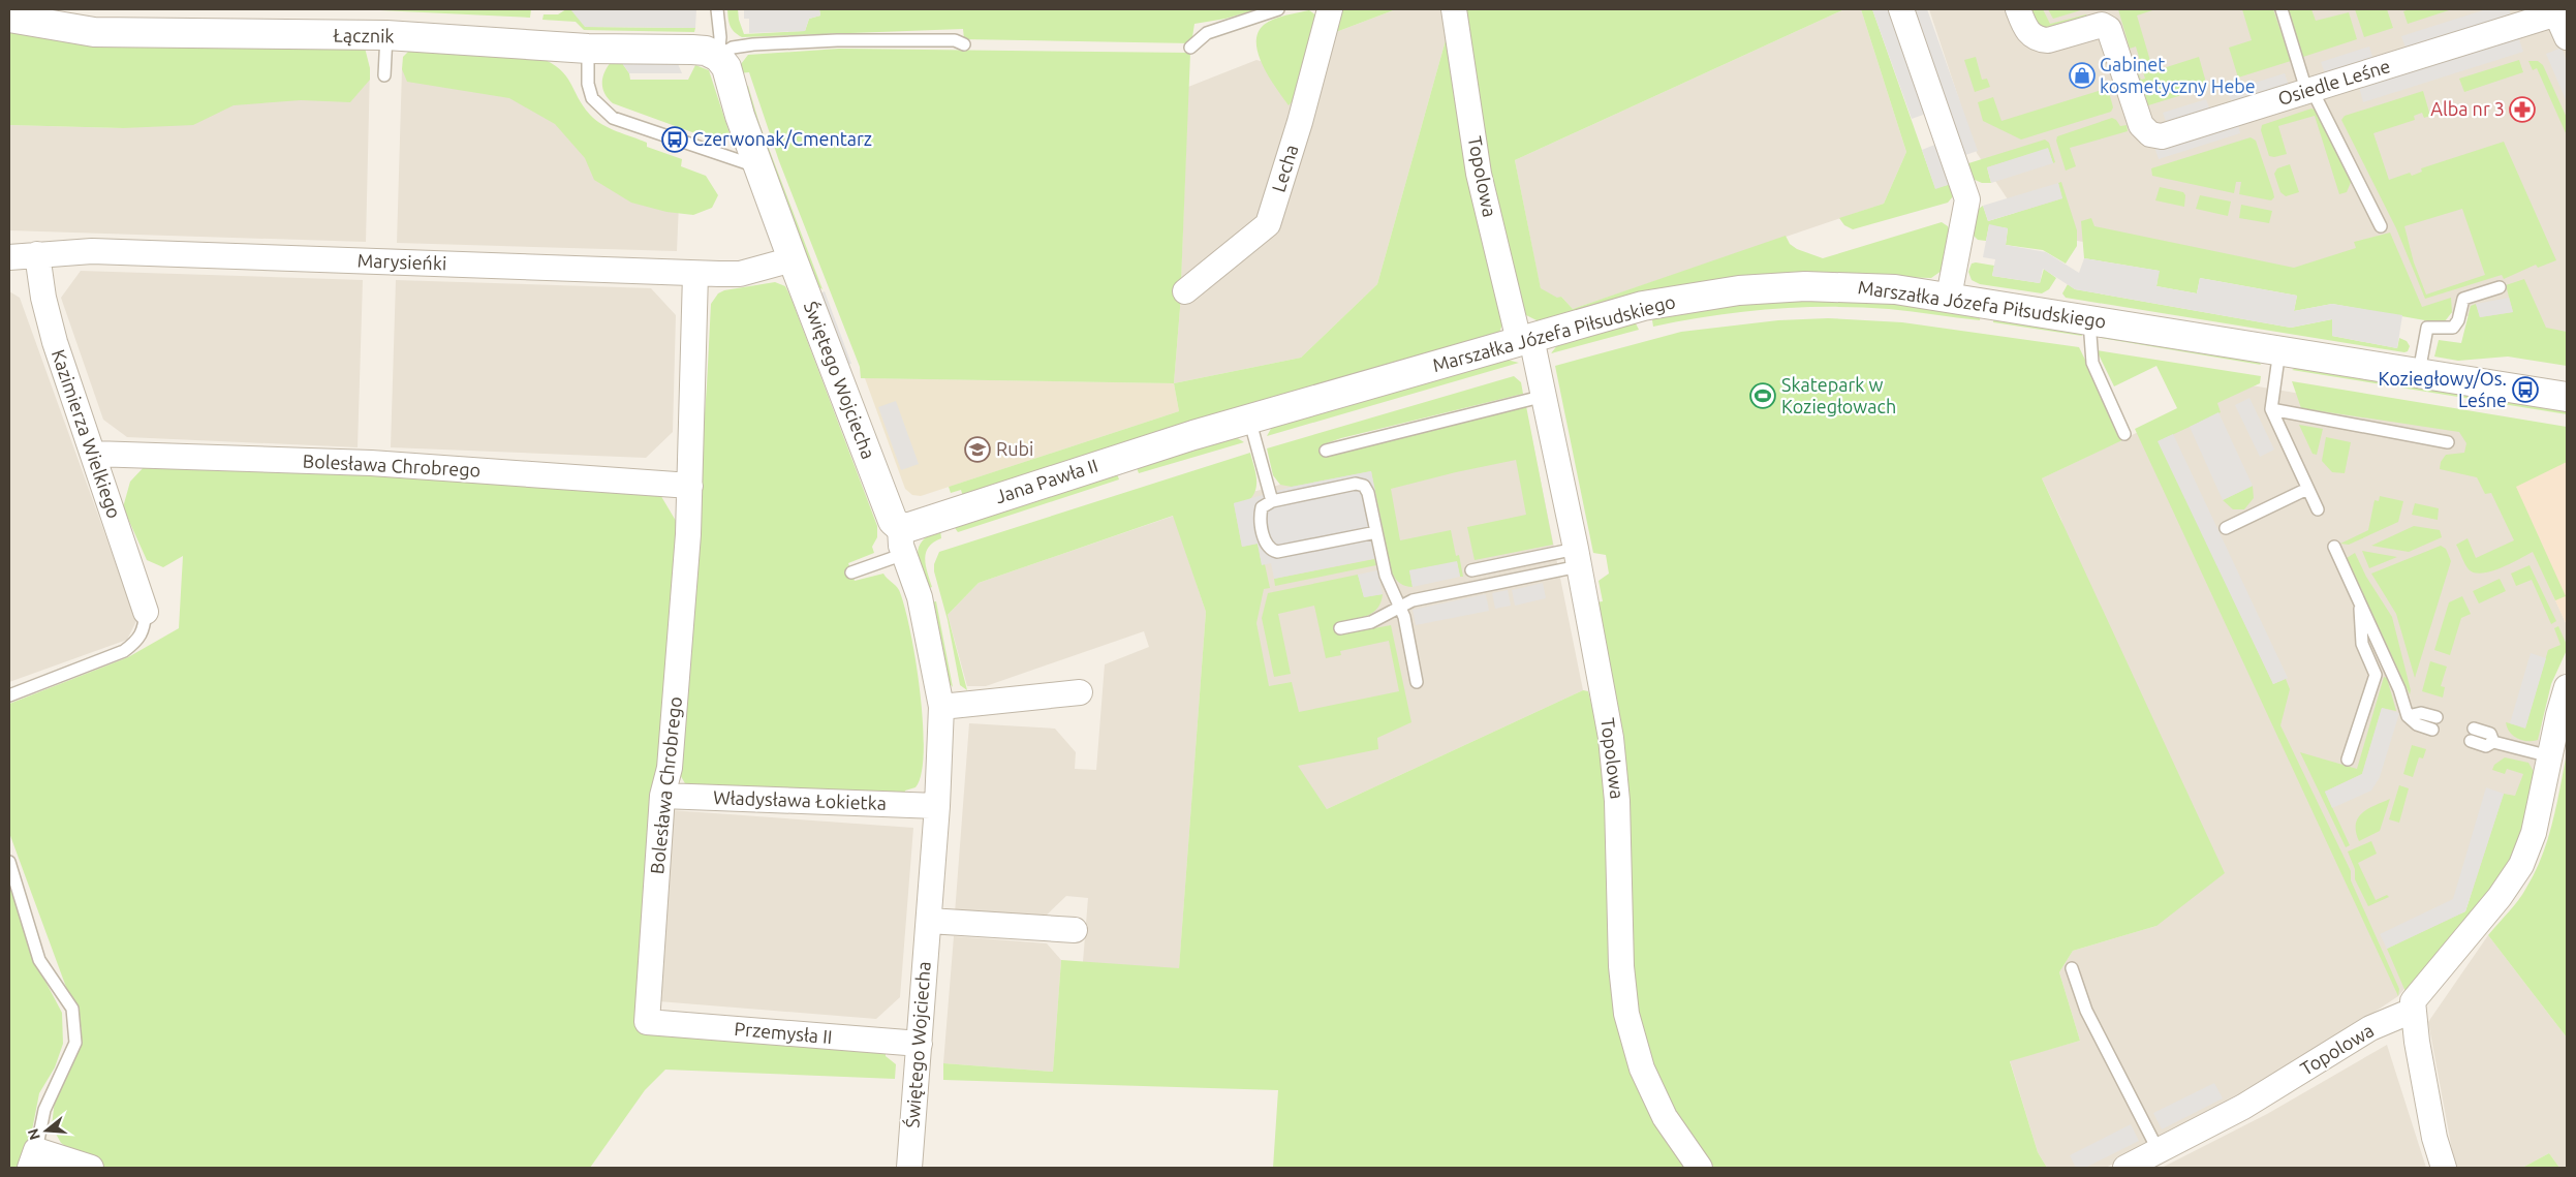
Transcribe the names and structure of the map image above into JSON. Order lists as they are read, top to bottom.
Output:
{
  "streets": {
    "street": [
      "Łącznik",
      "Osiedle Leśne",
      "Lecha",
      "Topolowa",
      "Marysieńki",
      "Marszałka Józefa Piłsudskiego",
      "Świętego Wojciecha",
      "Kazimierza Wielkiego",
      "Bolesława Chrobrego",
      "Jana Pawła II",
      "Władysława Łokietka",
      "Przemysła II"
    ]
  },
  "crossings": [
    ["Łącznik", "Świętego Wojciecha"],
    ["Topolowa", "Marszałka Józefa Piłsudskiego"],
    ["Marysieńki", "Świętego Wojciecha"],
    ["Marysieńki", "Kazimierza Wielkiego"],
    ["Marysieńki", "Bolesława Chrobrego"],
    ["Marszałka Józefa Piłsudskiego", "Jana Pawła II"],
    ["Świętego Wojciecha", "Jana Pawła II"],
    ["Świętego Wojciecha", "Władysława Łokietka"],
    ["Świętego Wojciecha", "Przemysła II"],
    ["Kazimierza Wielkiego", "Bolesława Chrobrego"],
    ["Bolesława Chrobrego", "Władysława Łokietka"],
    ["Bolesława Chrobrego", "Przemysła II"]
  ],
  "places": {
    "shop": ["Gabinet kosmetyczny Hebe"],
    "pharmacy": ["Alba nr 3"],
    "bus stop": ["Czerwonak/Cmentarz", "Koziegłowy/Os. Leśne"],
    "sports": ["Skatepark w Koziegłowach"],
    "school or university": ["Rubi"]
  },
  "north": "left"
}
